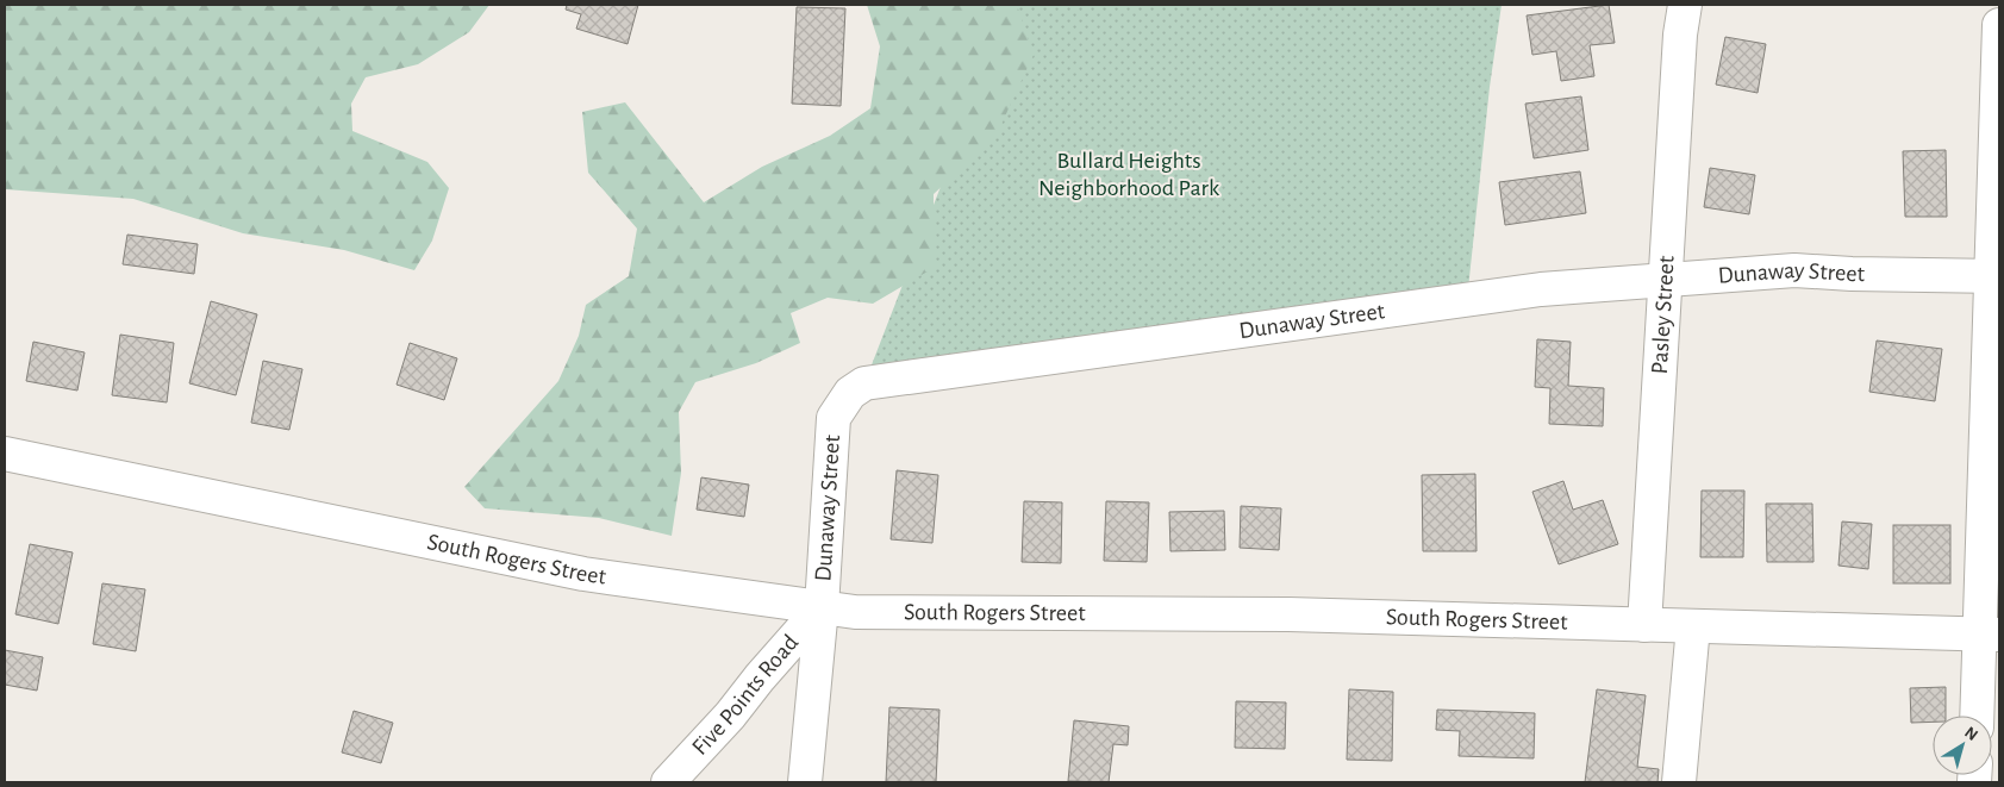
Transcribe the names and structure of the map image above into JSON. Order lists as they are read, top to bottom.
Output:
{
  "streets": {
    "street": [
      "Dunaway Street",
      "Pasley Street",
      "South Rogers Street",
      "Five Points Road"
    ]
  },
  "crossings": [
    ["Dunaway Street", "Pasley Street"],
    ["Dunaway Street", "South Rogers Street"],
    ["Dunaway Street", "Five Points Road"],
    ["Pasley Street", "South Rogers Street"],
    ["South Rogers Street", "Five Points Road"]
  ],
  "parks": ["Bullard Heights Neighborhood Park"],
  "north": "top right"
}
